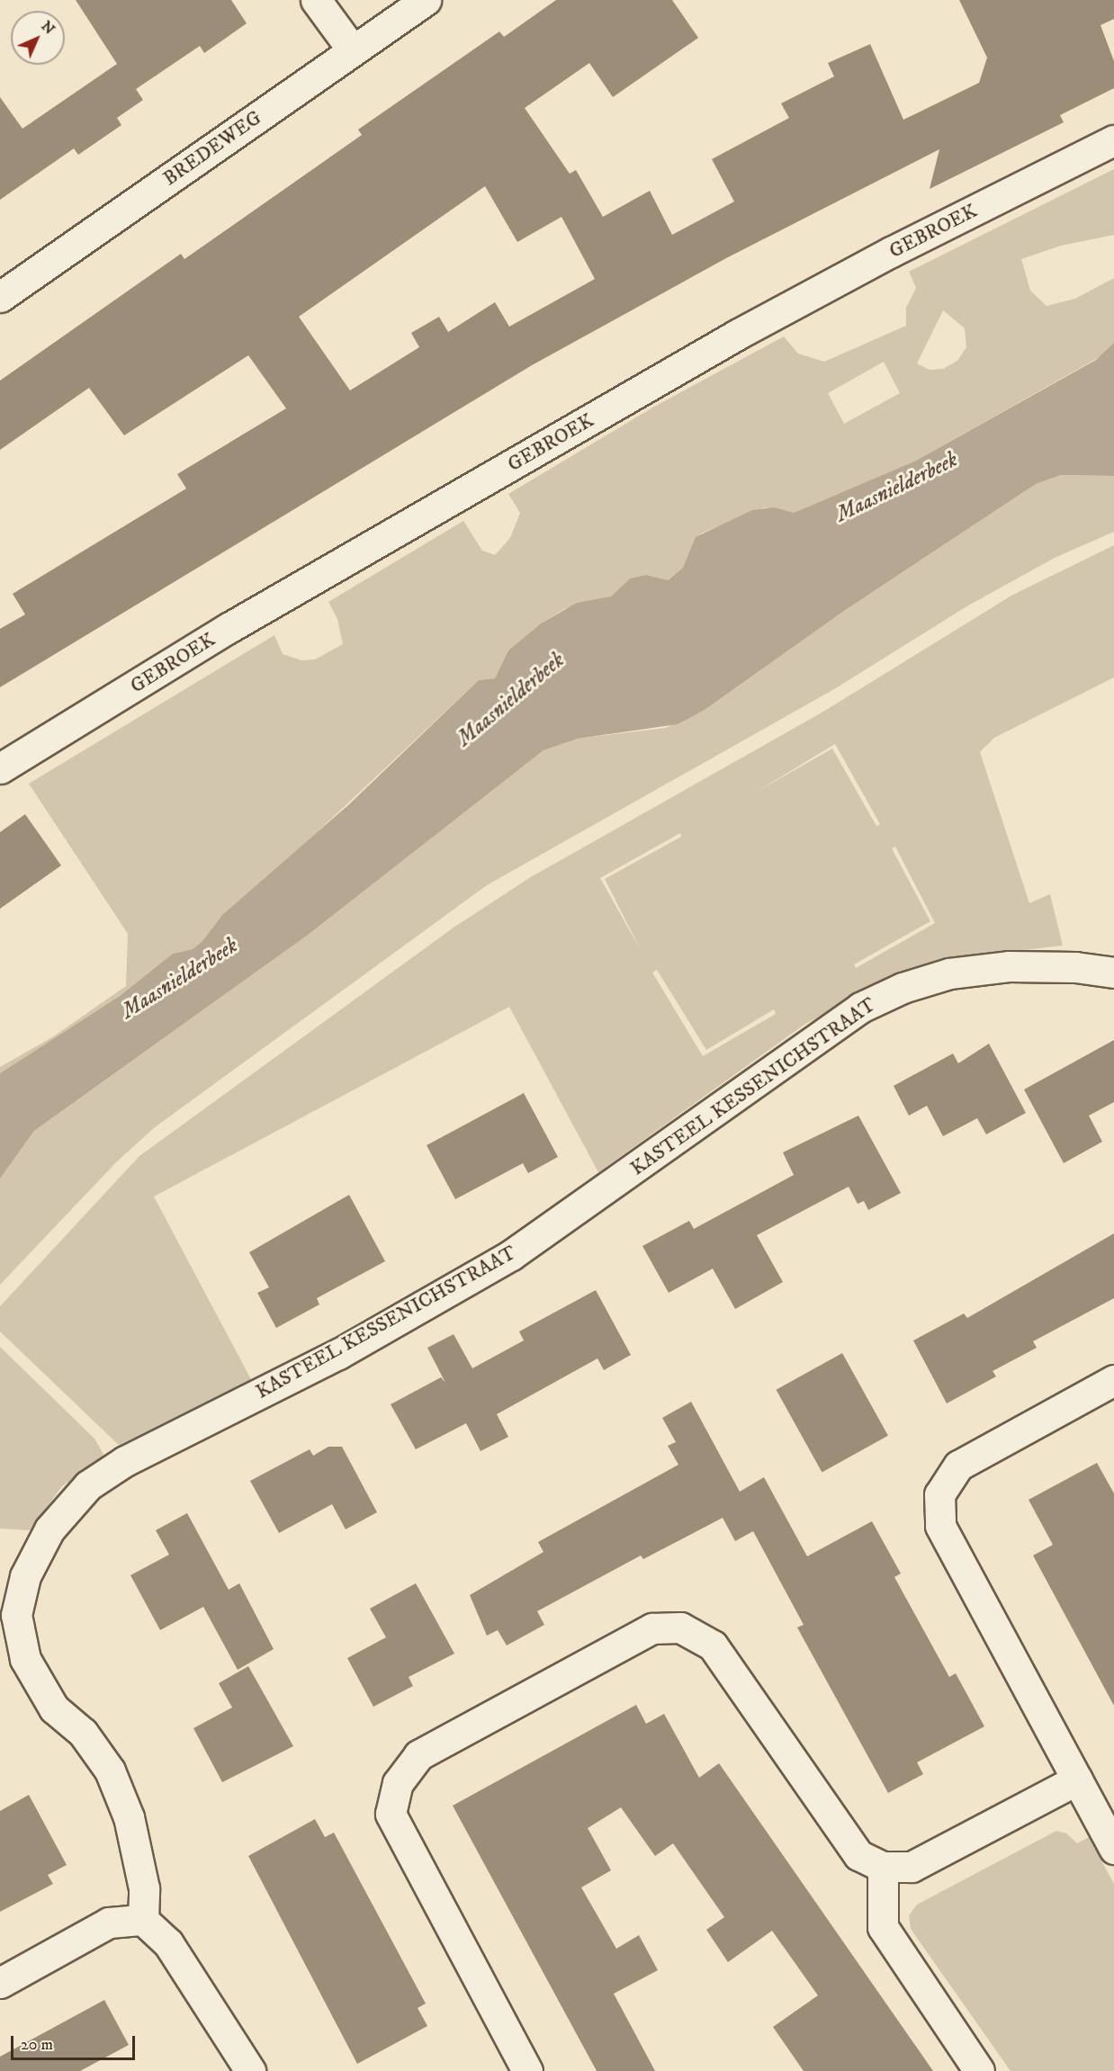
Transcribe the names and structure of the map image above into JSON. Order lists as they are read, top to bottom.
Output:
{
  "streets": {
    "street": ["BREDEWEG", "GEBROEK", "KASTEEL KESSENICHSTRAAT"]
  },
  "water": ["Maasnielderbeek"],
  "scale_bar": "20 m",
  "north": "top right"
}
